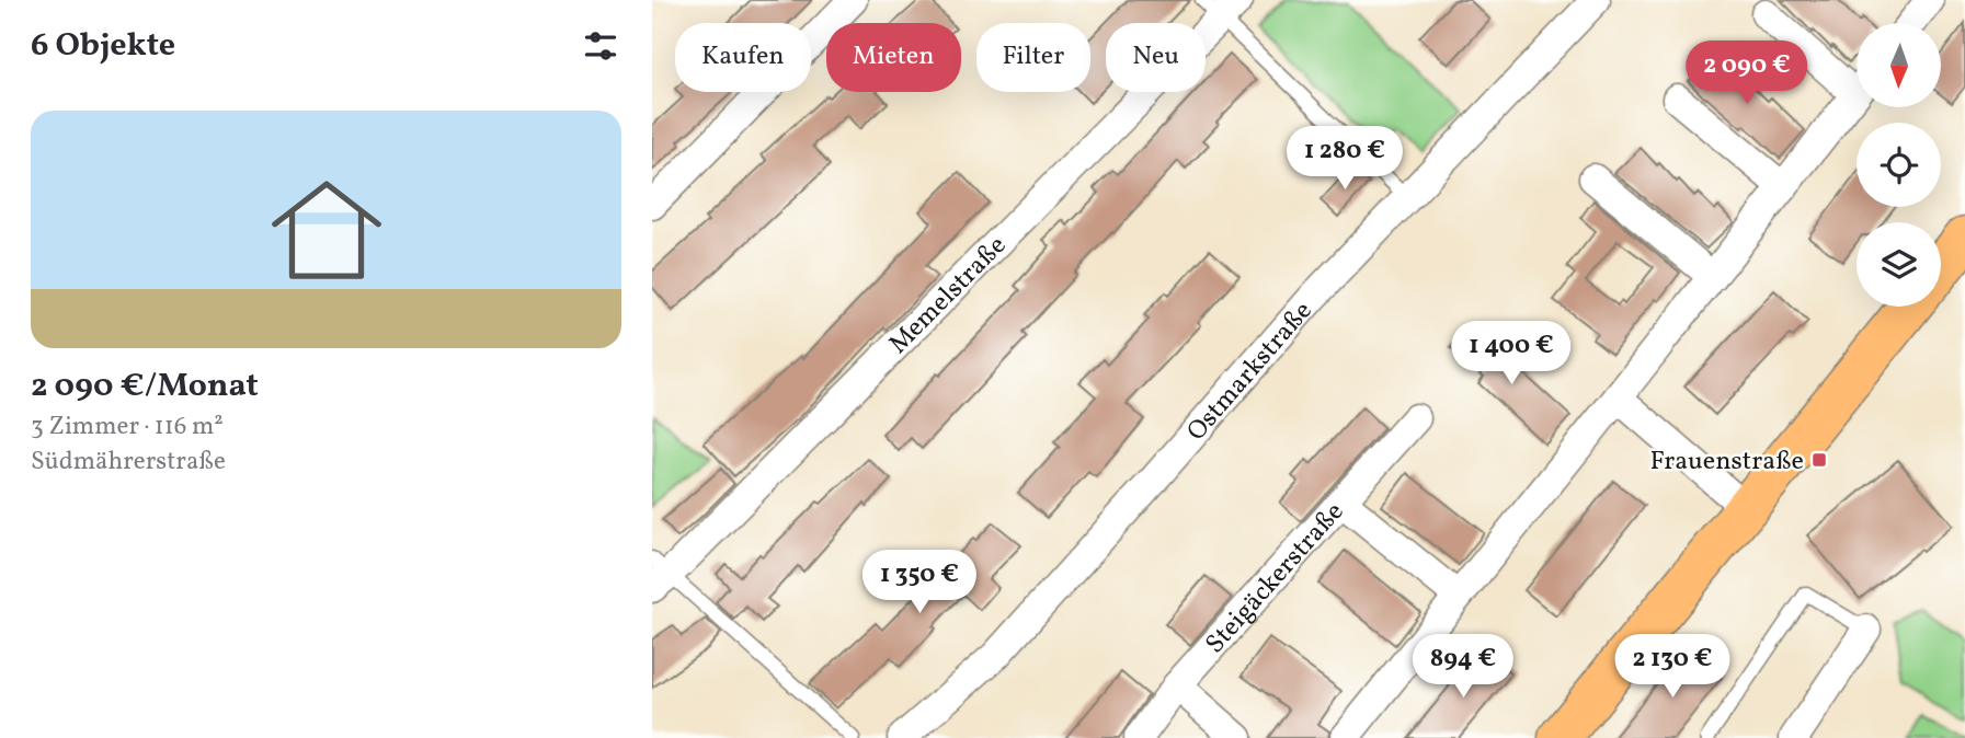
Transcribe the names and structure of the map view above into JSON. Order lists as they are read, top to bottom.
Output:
{
  "streets": {
    "street": ["Memelstraße", "Ostmarkstraße", "Steigäckerstraße"]
  },
  "places": {
    "transit": ["Frauenstraße"]
  },
  "north": "bottom",
  "page": {
    "heading": "6 Objekte",
    "chip": [
      "Kaufen",
      "Mieten",
      "Filter",
      "Neu"
    ],
    "price": [
      "2 090 €",
      "1 280 €",
      "1 400 €",
      "1 350 €",
      "894 €",
      "2 130 €"
    ],
    "list": [
      {
        "name": "2 090 €/Monat",
        "note": "3 Zimmer · 116 m² · Südmährerstraße"
      }
    ]
  }
}
